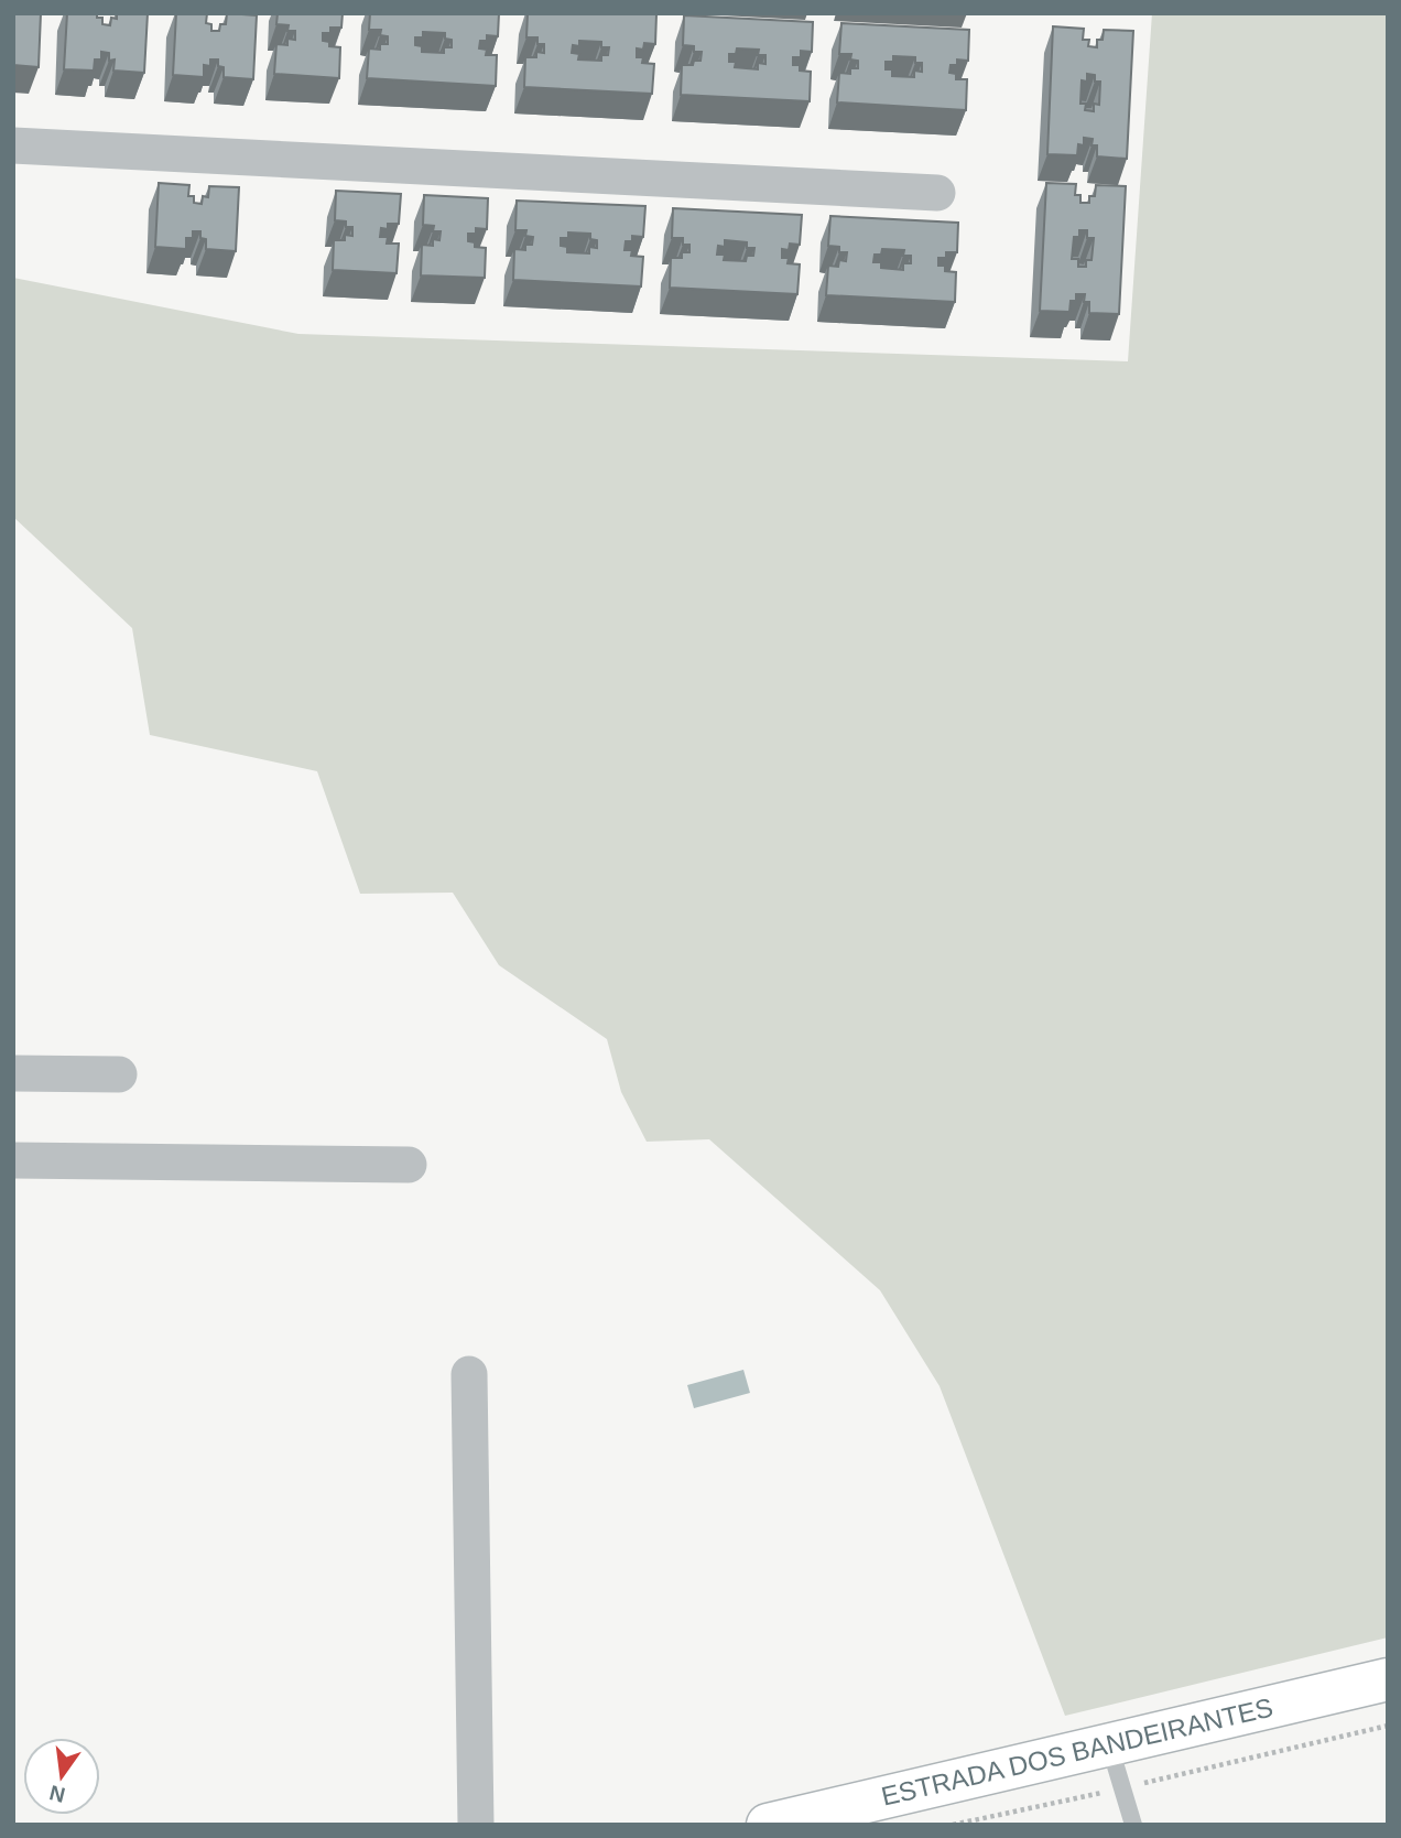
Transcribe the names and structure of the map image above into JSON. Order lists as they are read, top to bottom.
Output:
{
  "streets": {
    "main road": ["ESTRADA DOS BANDEIRANTES"]
  },
  "north": "bottom"
}
